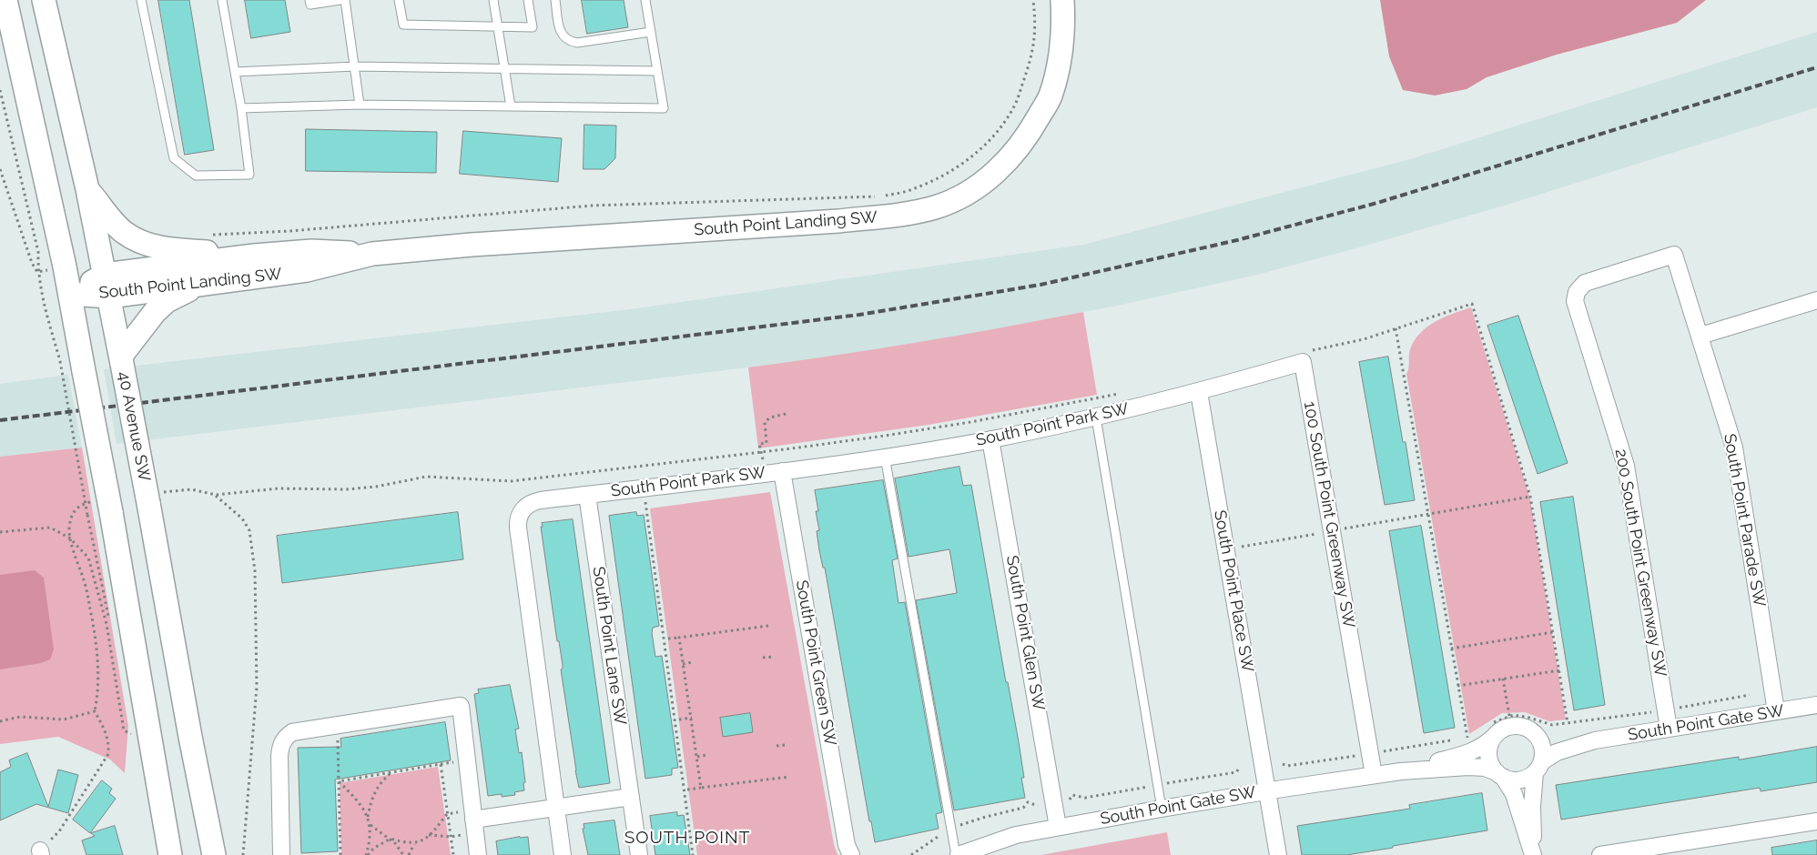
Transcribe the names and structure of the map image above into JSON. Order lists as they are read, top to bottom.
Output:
{
  "streets": {
    "main road": ["South Point Landing SW", "40 Avenue SW"],
    "street": [
      "South Point Park SW",
      "100 South Point Greenway SW",
      "South Point Parade SW",
      "200 South Point Greenway SW",
      "South Point Place SW",
      "South Point Glen SW",
      "South Point Lane SW",
      "South Point Green SW",
      "South Point Gate SW"
    ]
  },
  "crossings": [
    ["South Point Landing SW", "40 Avenue SW"],
    ["South Point Park SW", "100 South Point Greenway SW"],
    ["South Point Park SW", "South Point Place SW"],
    ["South Point Park SW", "South Point Glen SW"],
    ["South Point Park SW", "South Point Lane SW"],
    ["South Point Park SW", "South Point Green SW"],
    ["100 South Point Greenway SW", "South Point Place SW"],
    ["100 South Point Greenway SW", "South Point Gate SW"],
    ["South Point Parade SW", "200 South Point Greenway SW"],
    ["South Point Parade SW", "South Point Gate SW"],
    ["200 South Point Greenway SW", "South Point Gate SW"],
    ["South Point Place SW", "South Point Gate SW"],
    ["South Point Glen SW", "South Point Gate SW"]
  ],
  "districts": ["SOUTH POINT"]
}
